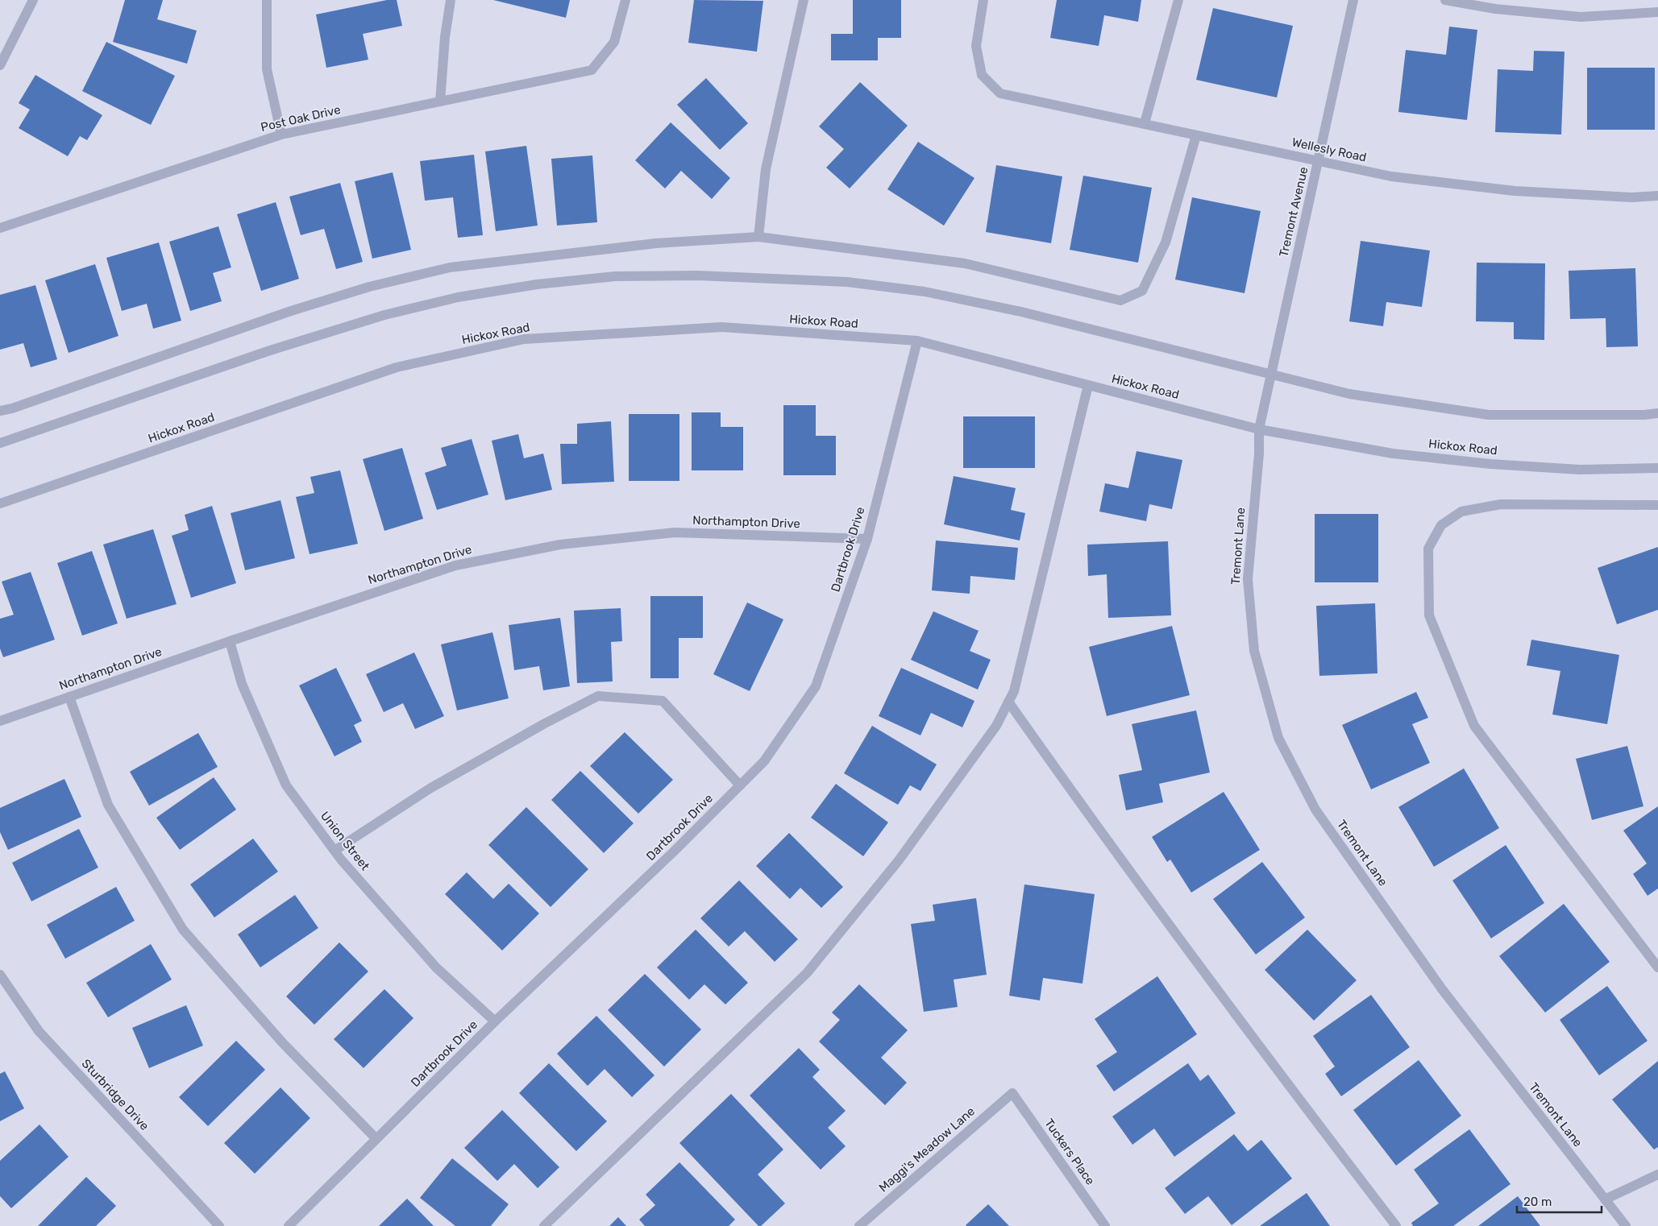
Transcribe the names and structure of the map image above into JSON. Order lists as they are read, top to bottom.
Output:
{
  "streets": {
    "street": [
      "Post Oak Drive",
      "Wellesly Road",
      "Tremont Avenue",
      "Hickox Road",
      "Northampton Drive",
      "Tremont Lane",
      "Dartbrook Drive",
      "Union Street",
      "Sturbridge Drive",
      "Maggi's Meadow Lane",
      "Tuckers Place"
    ]
  },
  "crossings": [
    ["Wellesly Road", "Tremont Avenue"],
    ["Tremont Avenue", "Hickox Road"],
    ["Tremont Avenue", "Tremont Lane"],
    ["Hickox Road", "Tremont Lane"],
    ["Hickox Road", "Dartbrook Drive"],
    ["Northampton Drive", "Dartbrook Drive"],
    ["Northampton Drive", "Union Street"],
    ["Dartbrook Drive", "Union Street"],
    ["Maggi's Meadow Lane", "Tuckers Place"]
  ],
  "scale_bar": "20 m"
}
